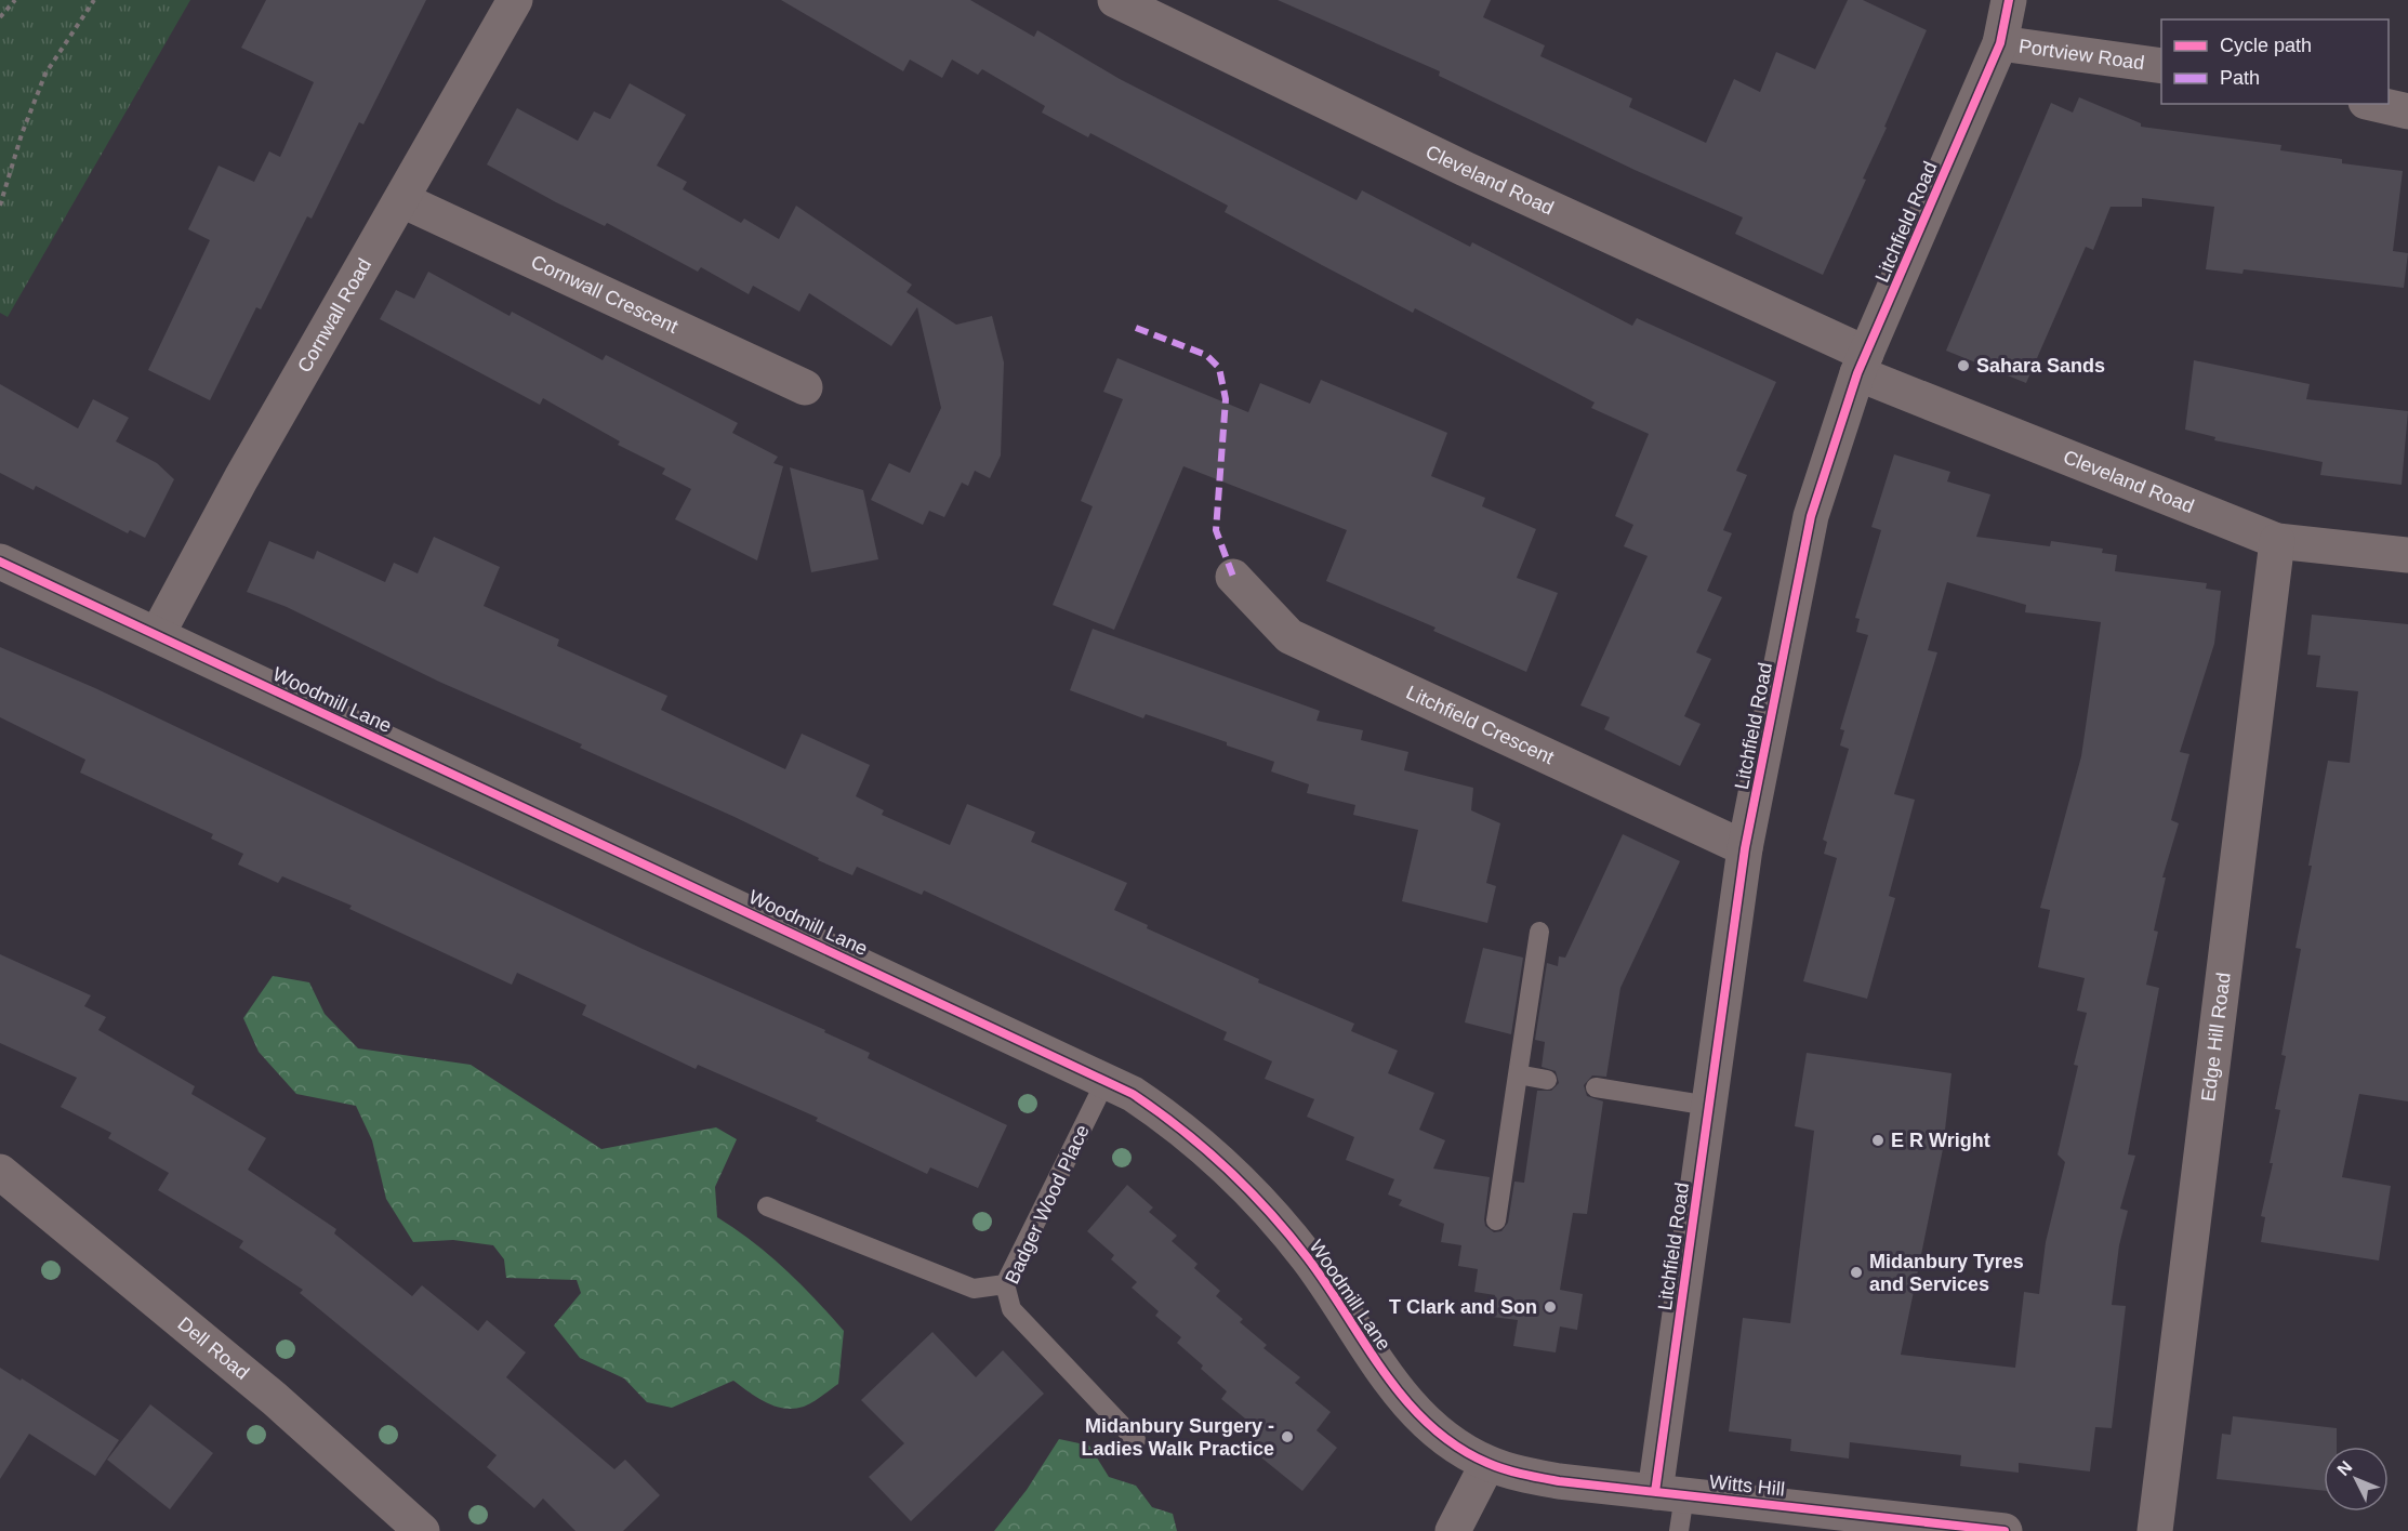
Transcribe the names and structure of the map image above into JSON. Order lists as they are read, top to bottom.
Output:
{
  "streets": {
    "street": [
      "Portview Road",
      "Cleveland Road",
      "Litchfield Road",
      "Cornwall Crescent",
      "Cornwall Road",
      "Woodmill Lane",
      "Litchfield Crescent",
      "Edge Hill Road",
      "Dell Road",
      "Witts Hill"
    ],
    "lane": ["Badger Wood Place"]
  },
  "crossings": [
    ["Portview Road", "Litchfield Road"],
    ["Cleveland Road", "Litchfield Road"],
    ["Cleveland Road", "Edge Hill Road"],
    ["Litchfield Road", "Litchfield Crescent"],
    ["Litchfield Road", "Witts Hill"],
    ["Cornwall Crescent", "Cornwall Road"],
    ["Cornwall Road", "Woodmill Lane"],
    ["Woodmill Lane", "Badger Wood Place"],
    ["Woodmill Lane", "Witts Hill"]
  ],
  "places": [
    "Sahara Sands",
    "E R Wright",
    "Midanbury Tyres and Services",
    "T Clark and Son",
    "Midanbury Surgery - Ladies Walk Practice"
  ],
  "legend": ["Cycle path", "Path"],
  "north": "top left"
}
